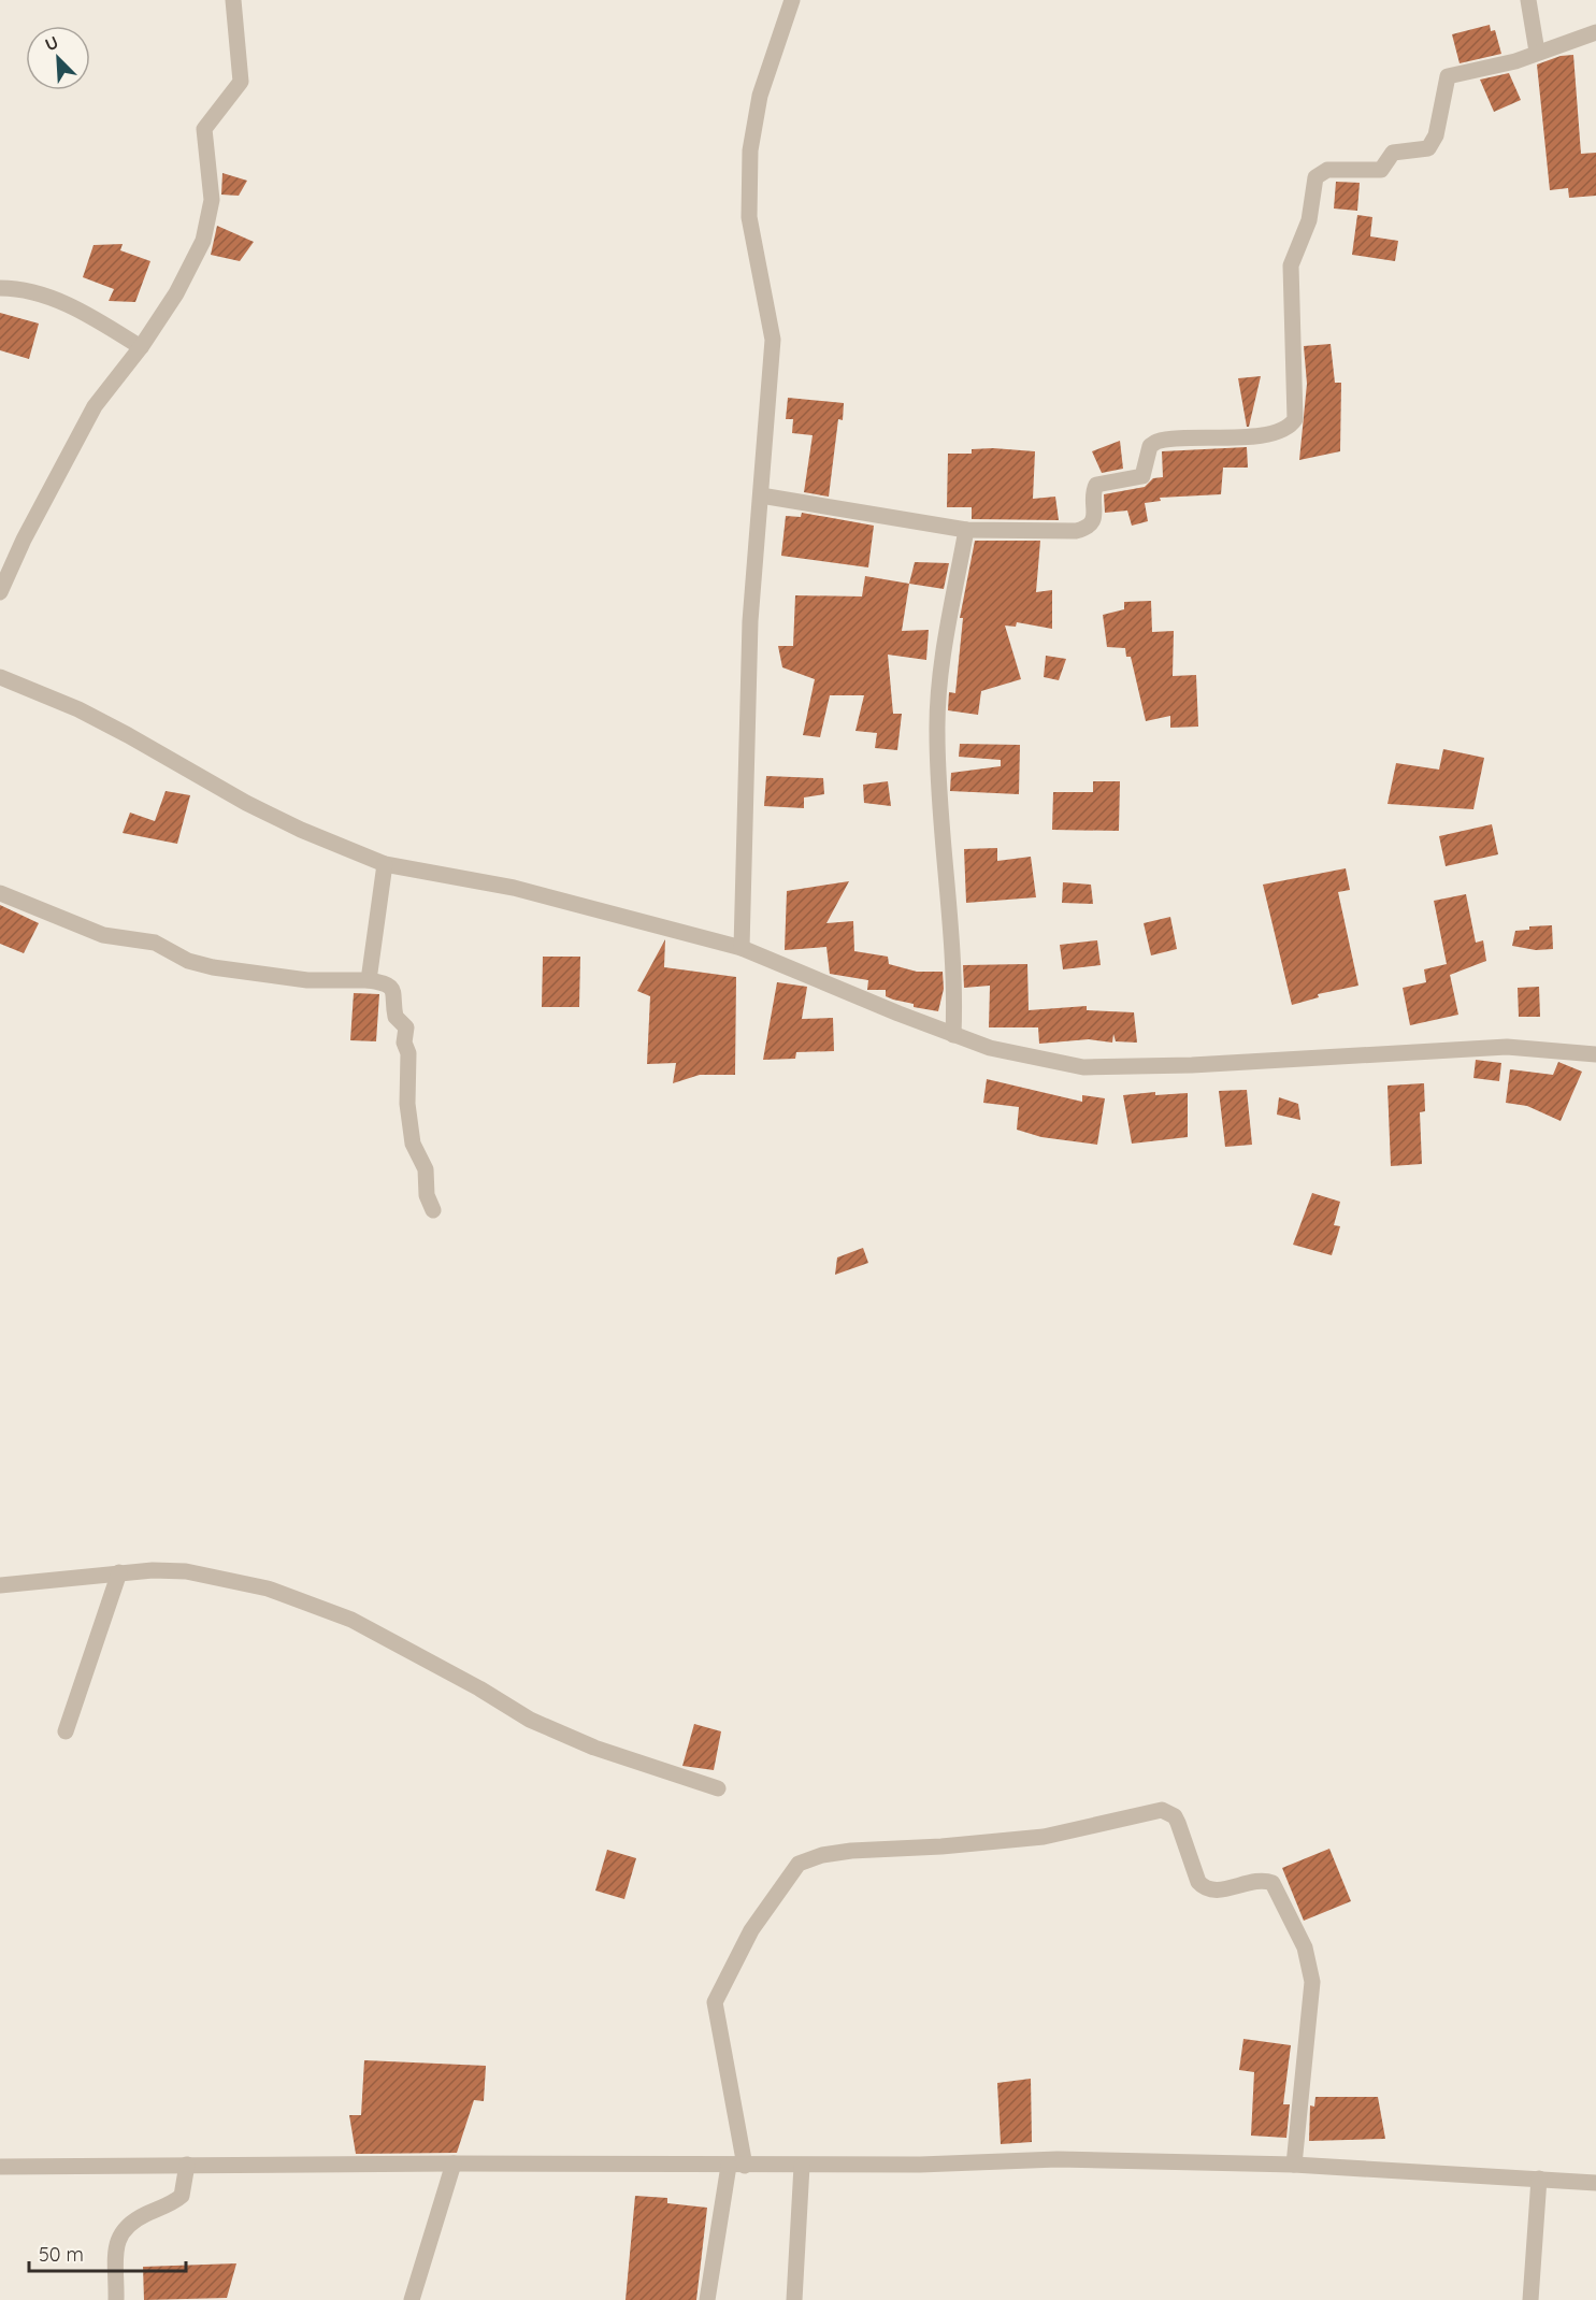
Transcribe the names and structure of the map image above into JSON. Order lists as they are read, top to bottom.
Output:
{
  "scale_bar": "50 m",
  "north": "top left"
}
